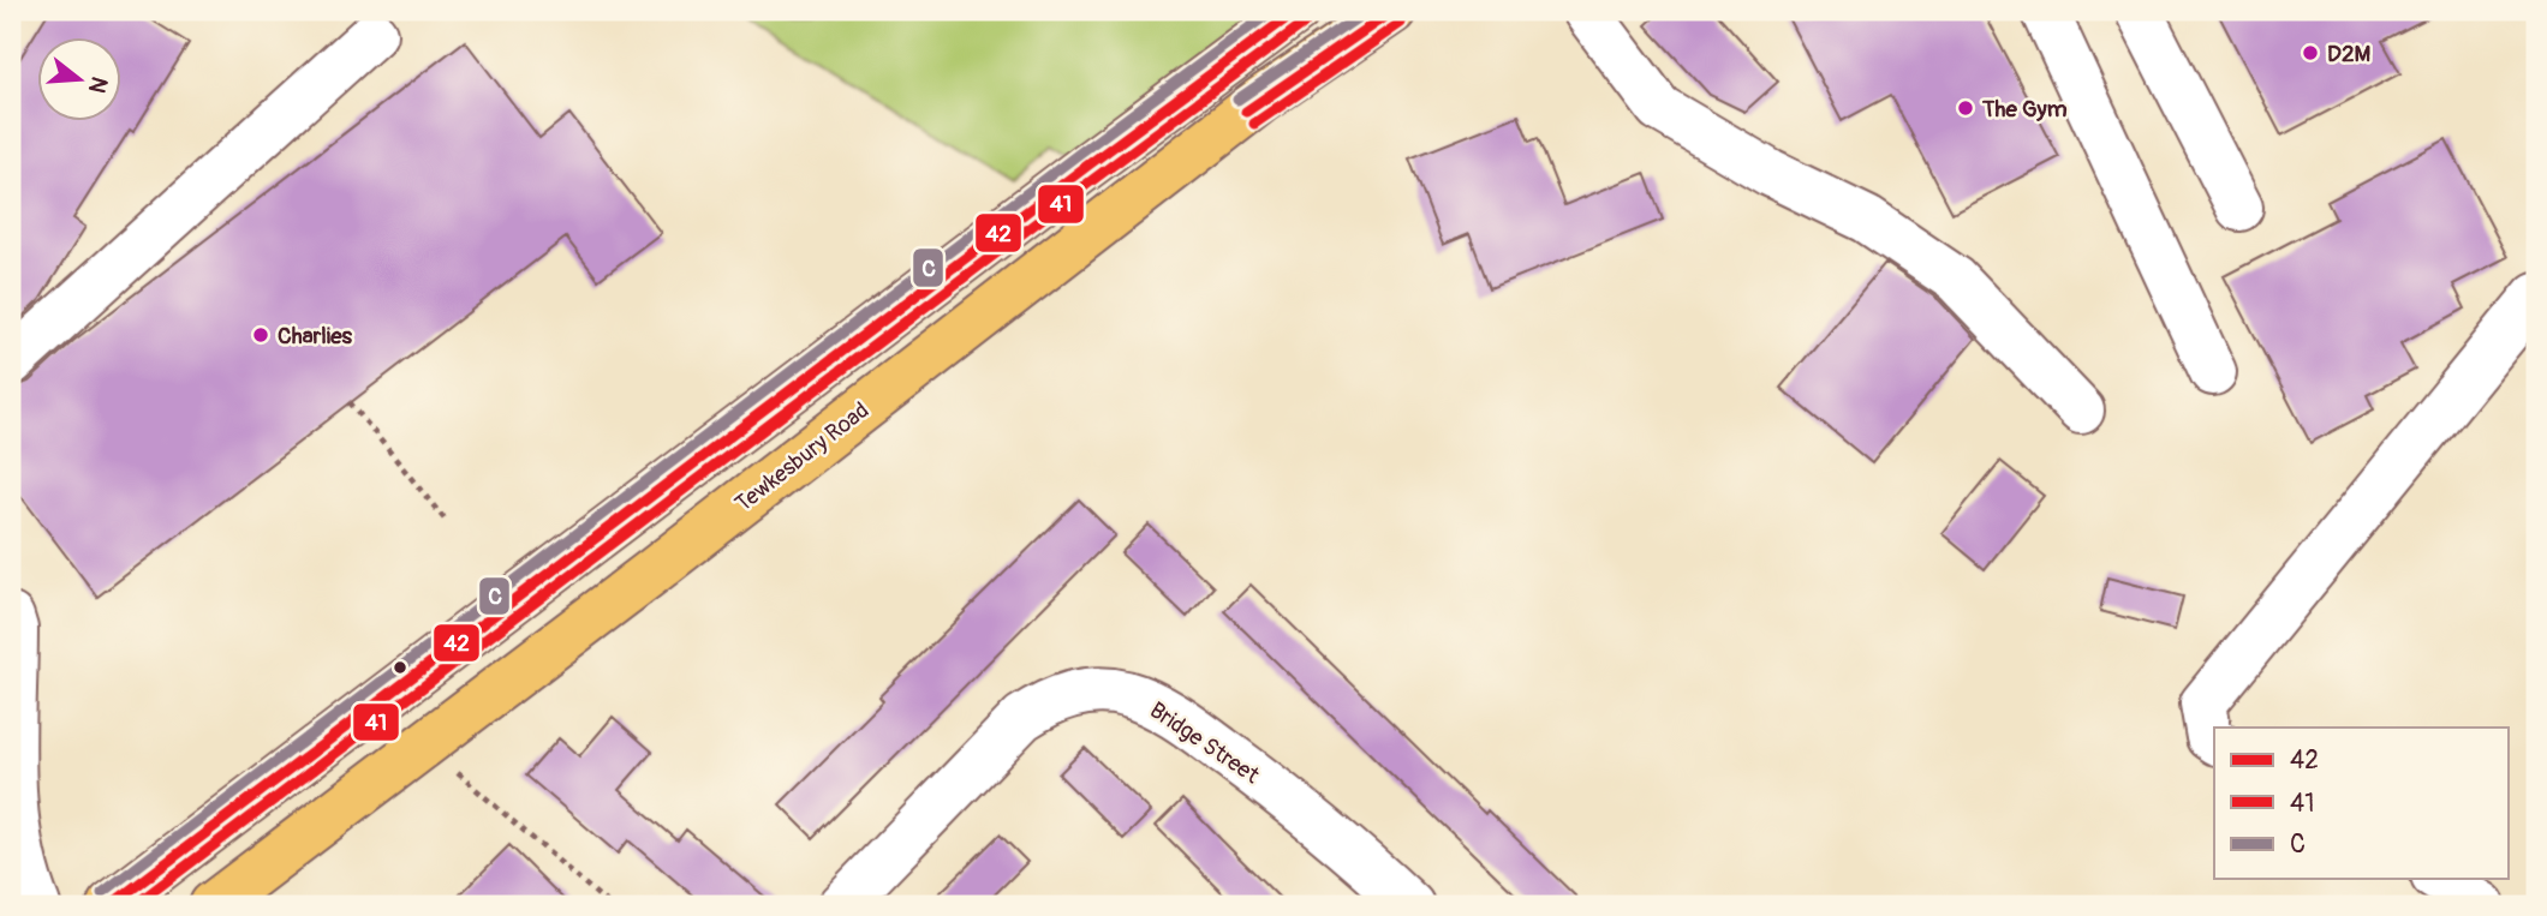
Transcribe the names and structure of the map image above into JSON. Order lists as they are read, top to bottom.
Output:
{
  "streets": {
    "highway": ["Tewkesbury Road"],
    "street": ["Bridge Street"]
  },
  "places": ["D2M", "The Gym", "Charlies"],
  "lines": ["transit line 42", "transit line C", "transit line 41"],
  "legend": ["42", "41", "C"],
  "north": "right"
}
